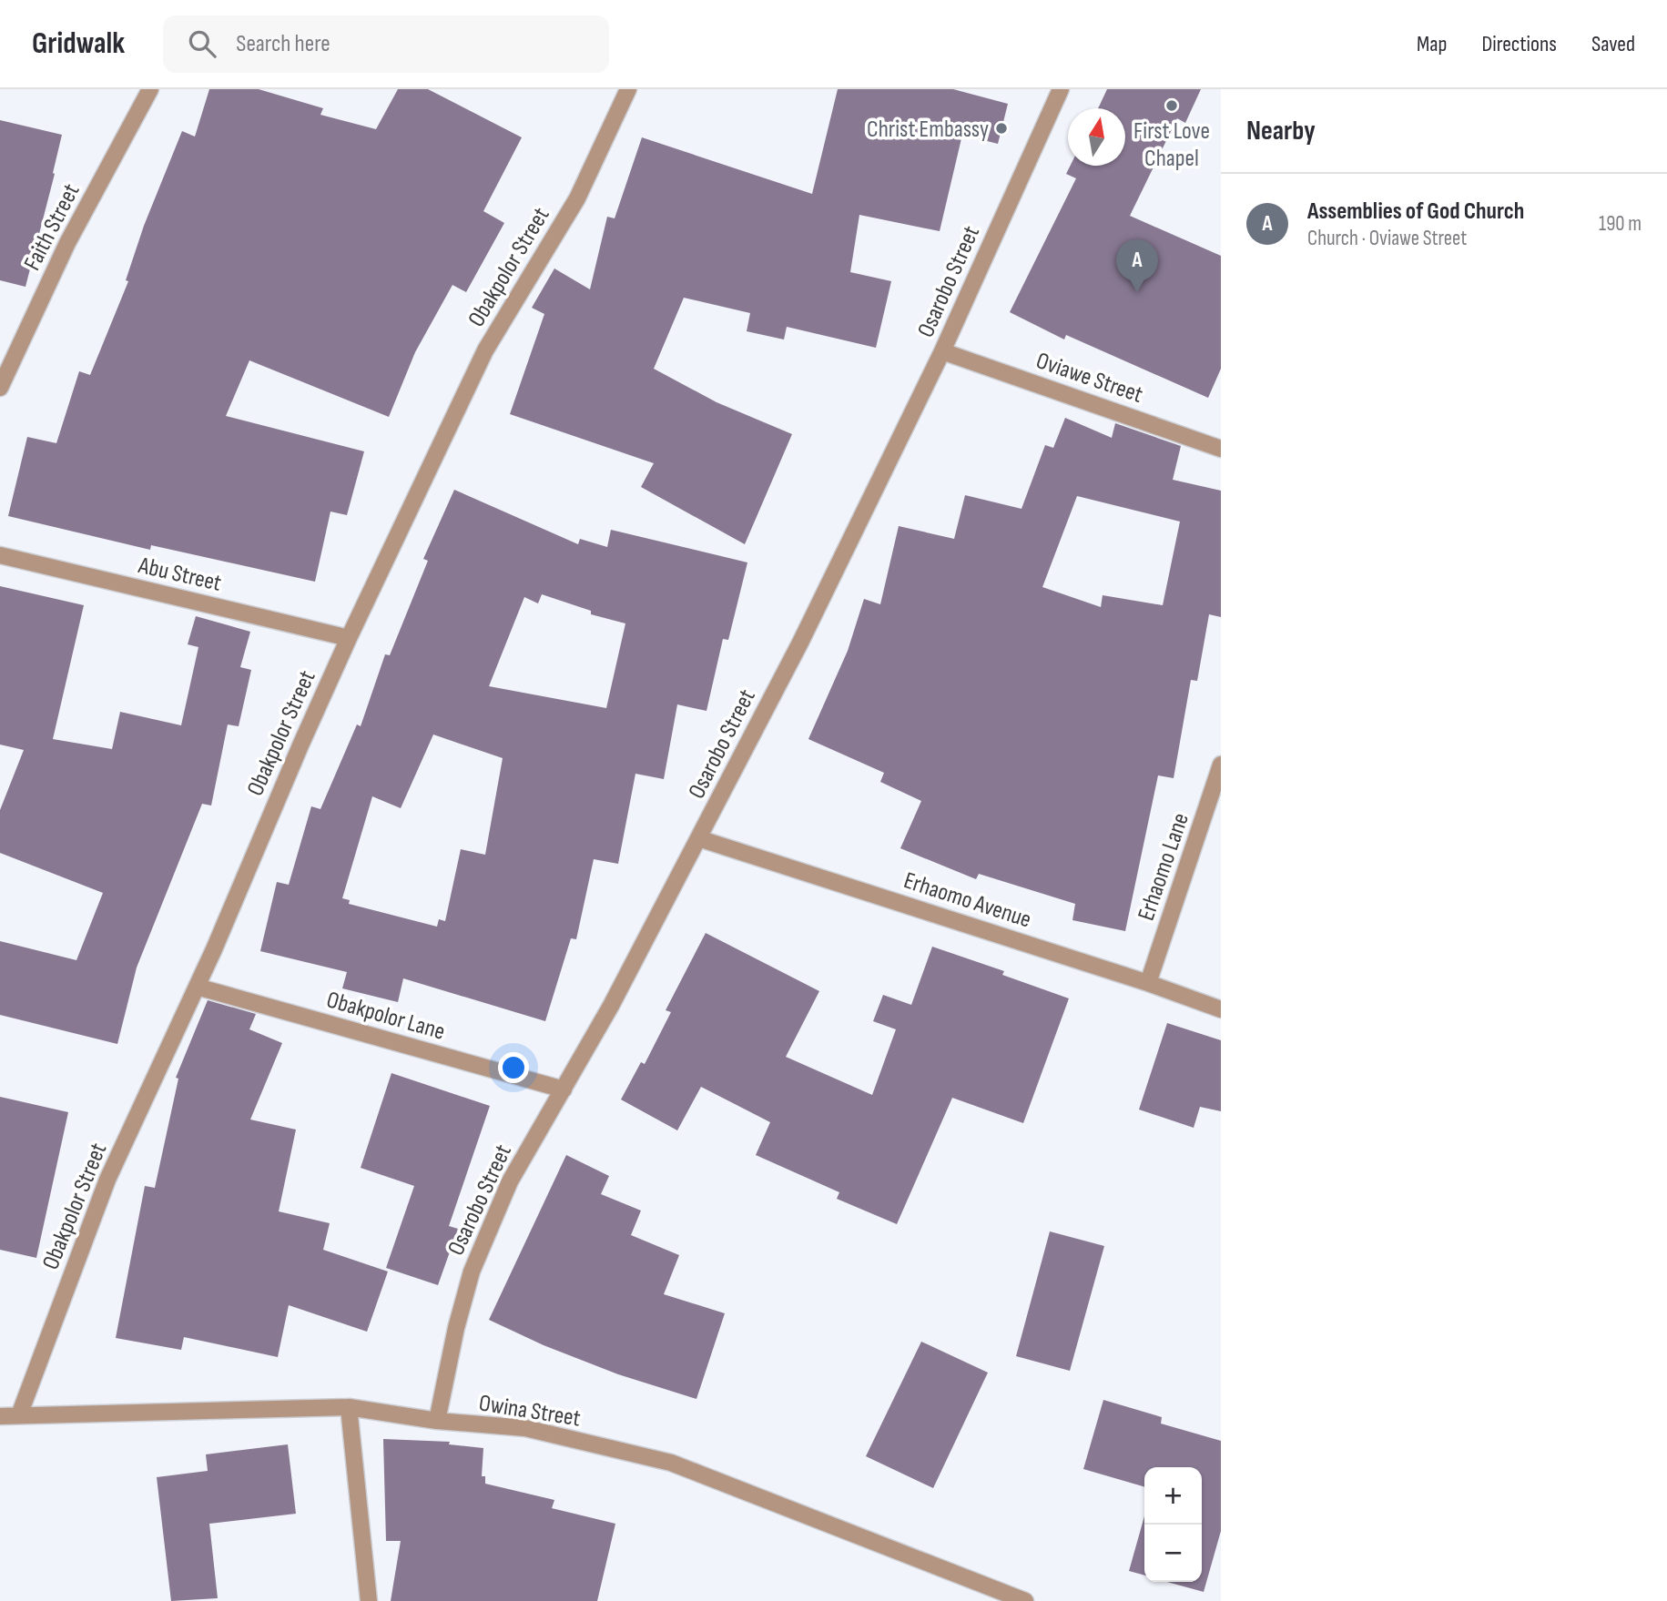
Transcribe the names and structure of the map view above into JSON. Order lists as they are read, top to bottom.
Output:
{
  "streets": {
    "street": [
      "Faith Street",
      "Obakpolor Street",
      "Osarobo Street",
      "Oviawe Street",
      "Abu Street",
      "Erhaomo Lane",
      "Erhaomo Avenue",
      "Obakpolor Lane",
      "Owina Street"
    ]
  },
  "crossings": [
    ["Obakpolor Street", "Abu Street"],
    ["Obakpolor Street", "Obakpolor Lane"],
    ["Obakpolor Street", "Owina Street"],
    ["Osarobo Street", "Oviawe Street"],
    ["Osarobo Street", "Erhaomo Avenue"],
    ["Osarobo Street", "Obakpolor Lane"],
    ["Osarobo Street", "Owina Street"],
    ["Erhaomo Lane", "Erhaomo Avenue"]
  ],
  "places": ["First Love Chapel", "Christ Embassy"],
  "north": "top",
  "page": {
    "header": "Gridwalk",
    "search": "Search here",
    "nav": ["Map", "Directions", "Saved"],
    "heading": "Nearby",
    "list": [
      {
        "mark": "A",
        "name": "Assemblies of God Church",
        "note": "Church · Oviawe Street",
        "value": "190 m"
      }
    ],
    "pins": "A",
    "map_buttons": ["+", "−"]
  }
}
